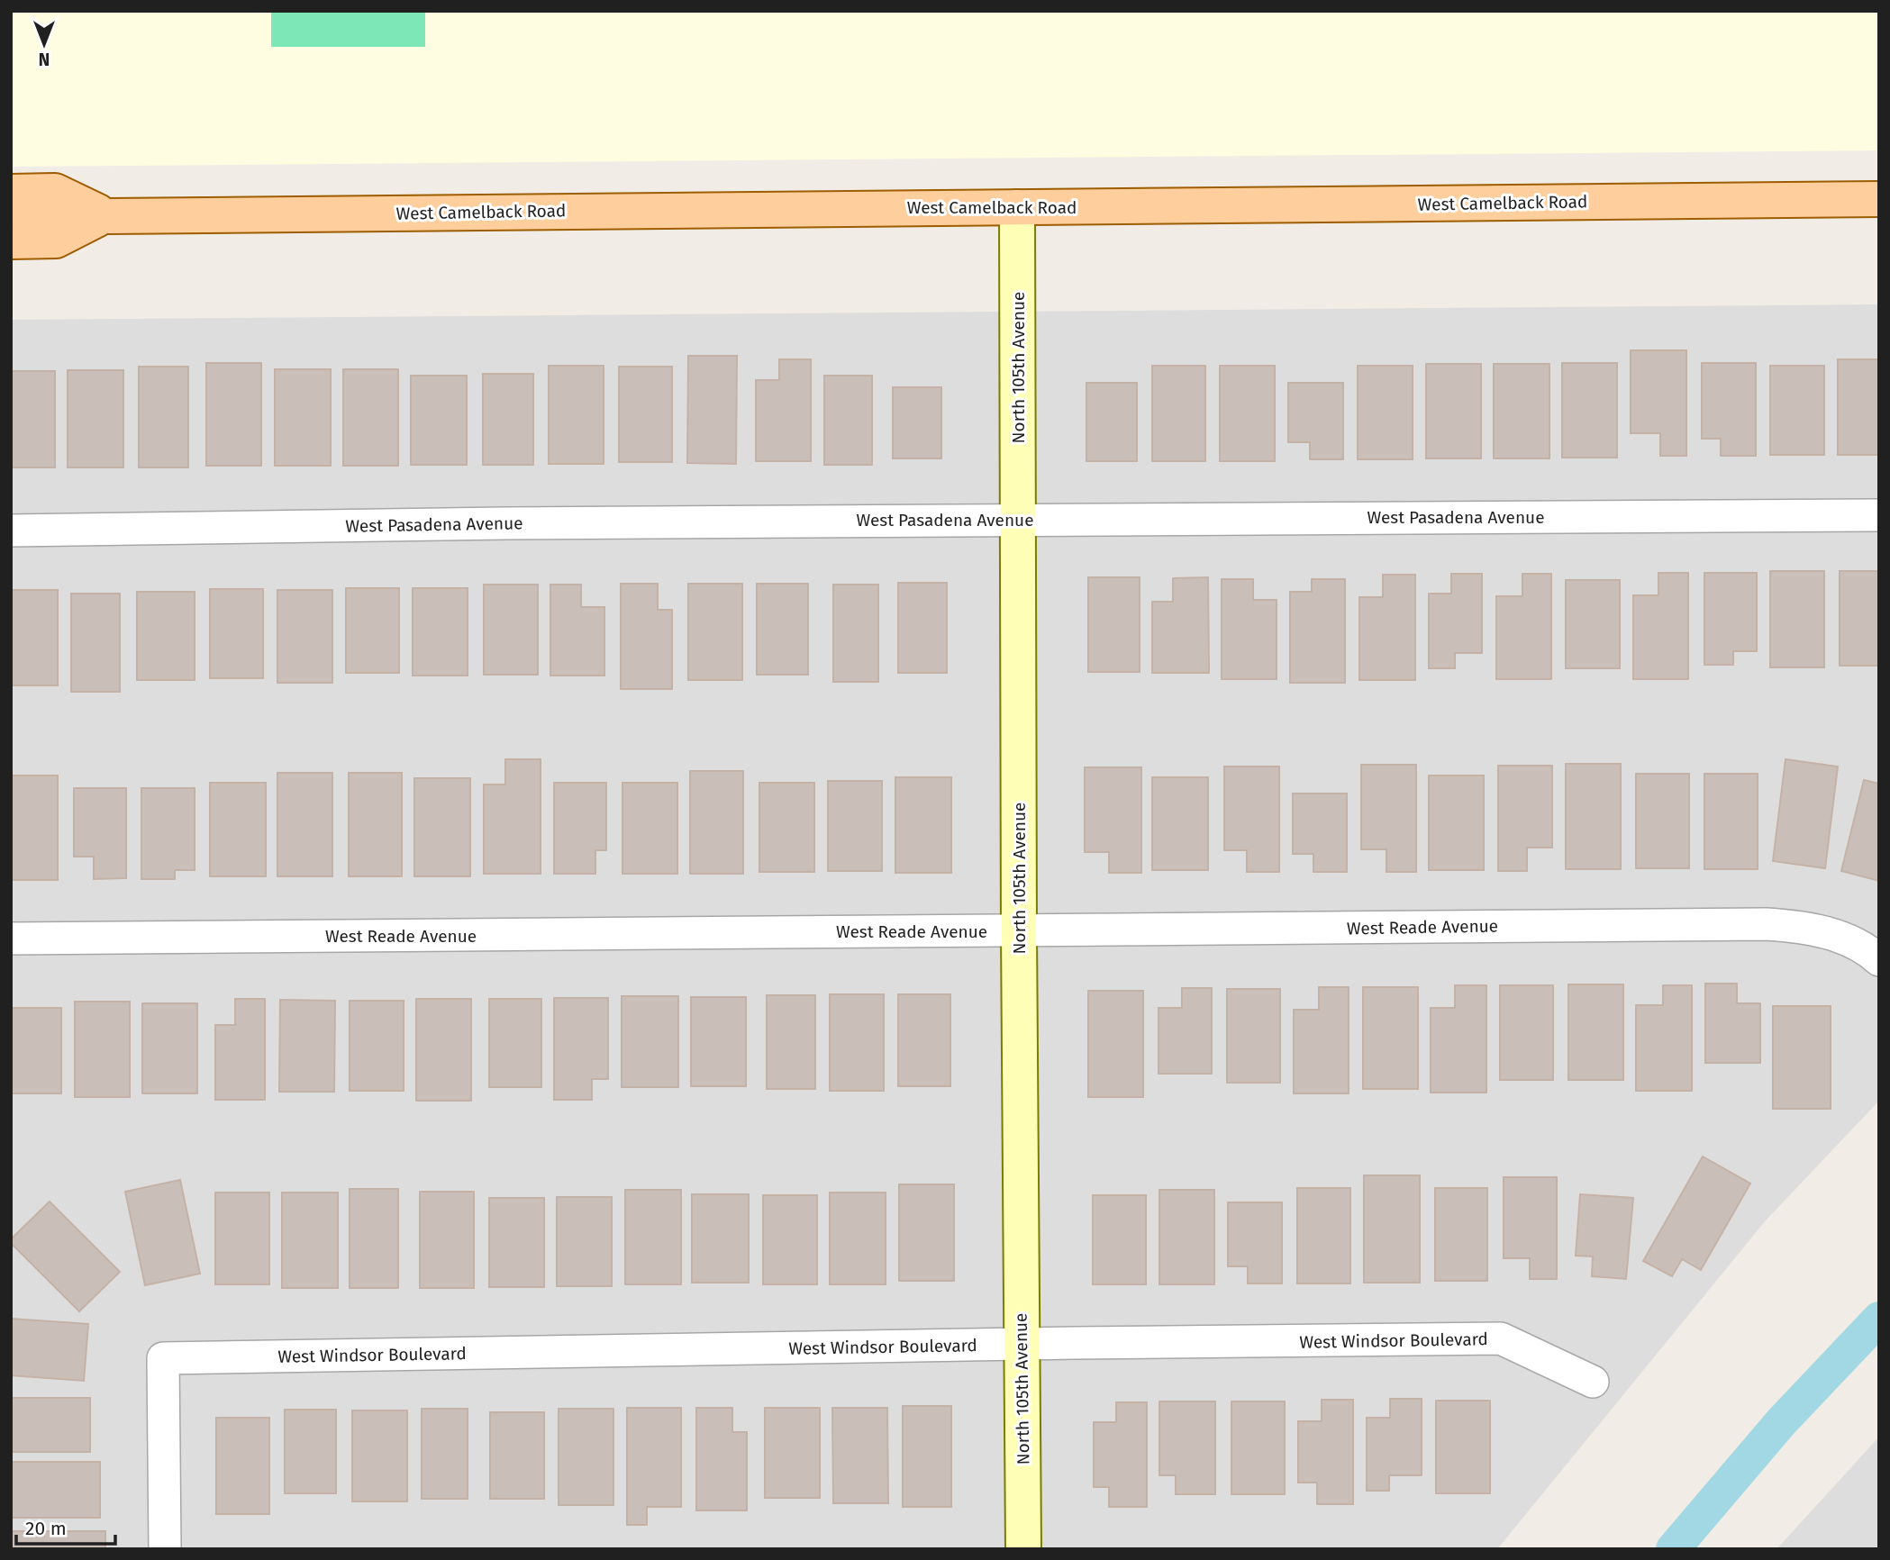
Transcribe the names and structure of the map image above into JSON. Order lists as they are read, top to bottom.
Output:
{
  "streets": {
    "main road": ["West Camelback Road"],
    "street": [
      "North 105th Avenue",
      "West Pasadena Avenue",
      "West Reade Avenue",
      "West Windsor Boulevard"
    ]
  },
  "crossings": [
    ["West Camelback Road", "North 105th Avenue"],
    ["North 105th Avenue", "West Pasadena Avenue"],
    ["North 105th Avenue", "West Reade Avenue"],
    ["North 105th Avenue", "West Windsor Boulevard"]
  ],
  "scale_bar": "20 m",
  "north": "bottom"
}
